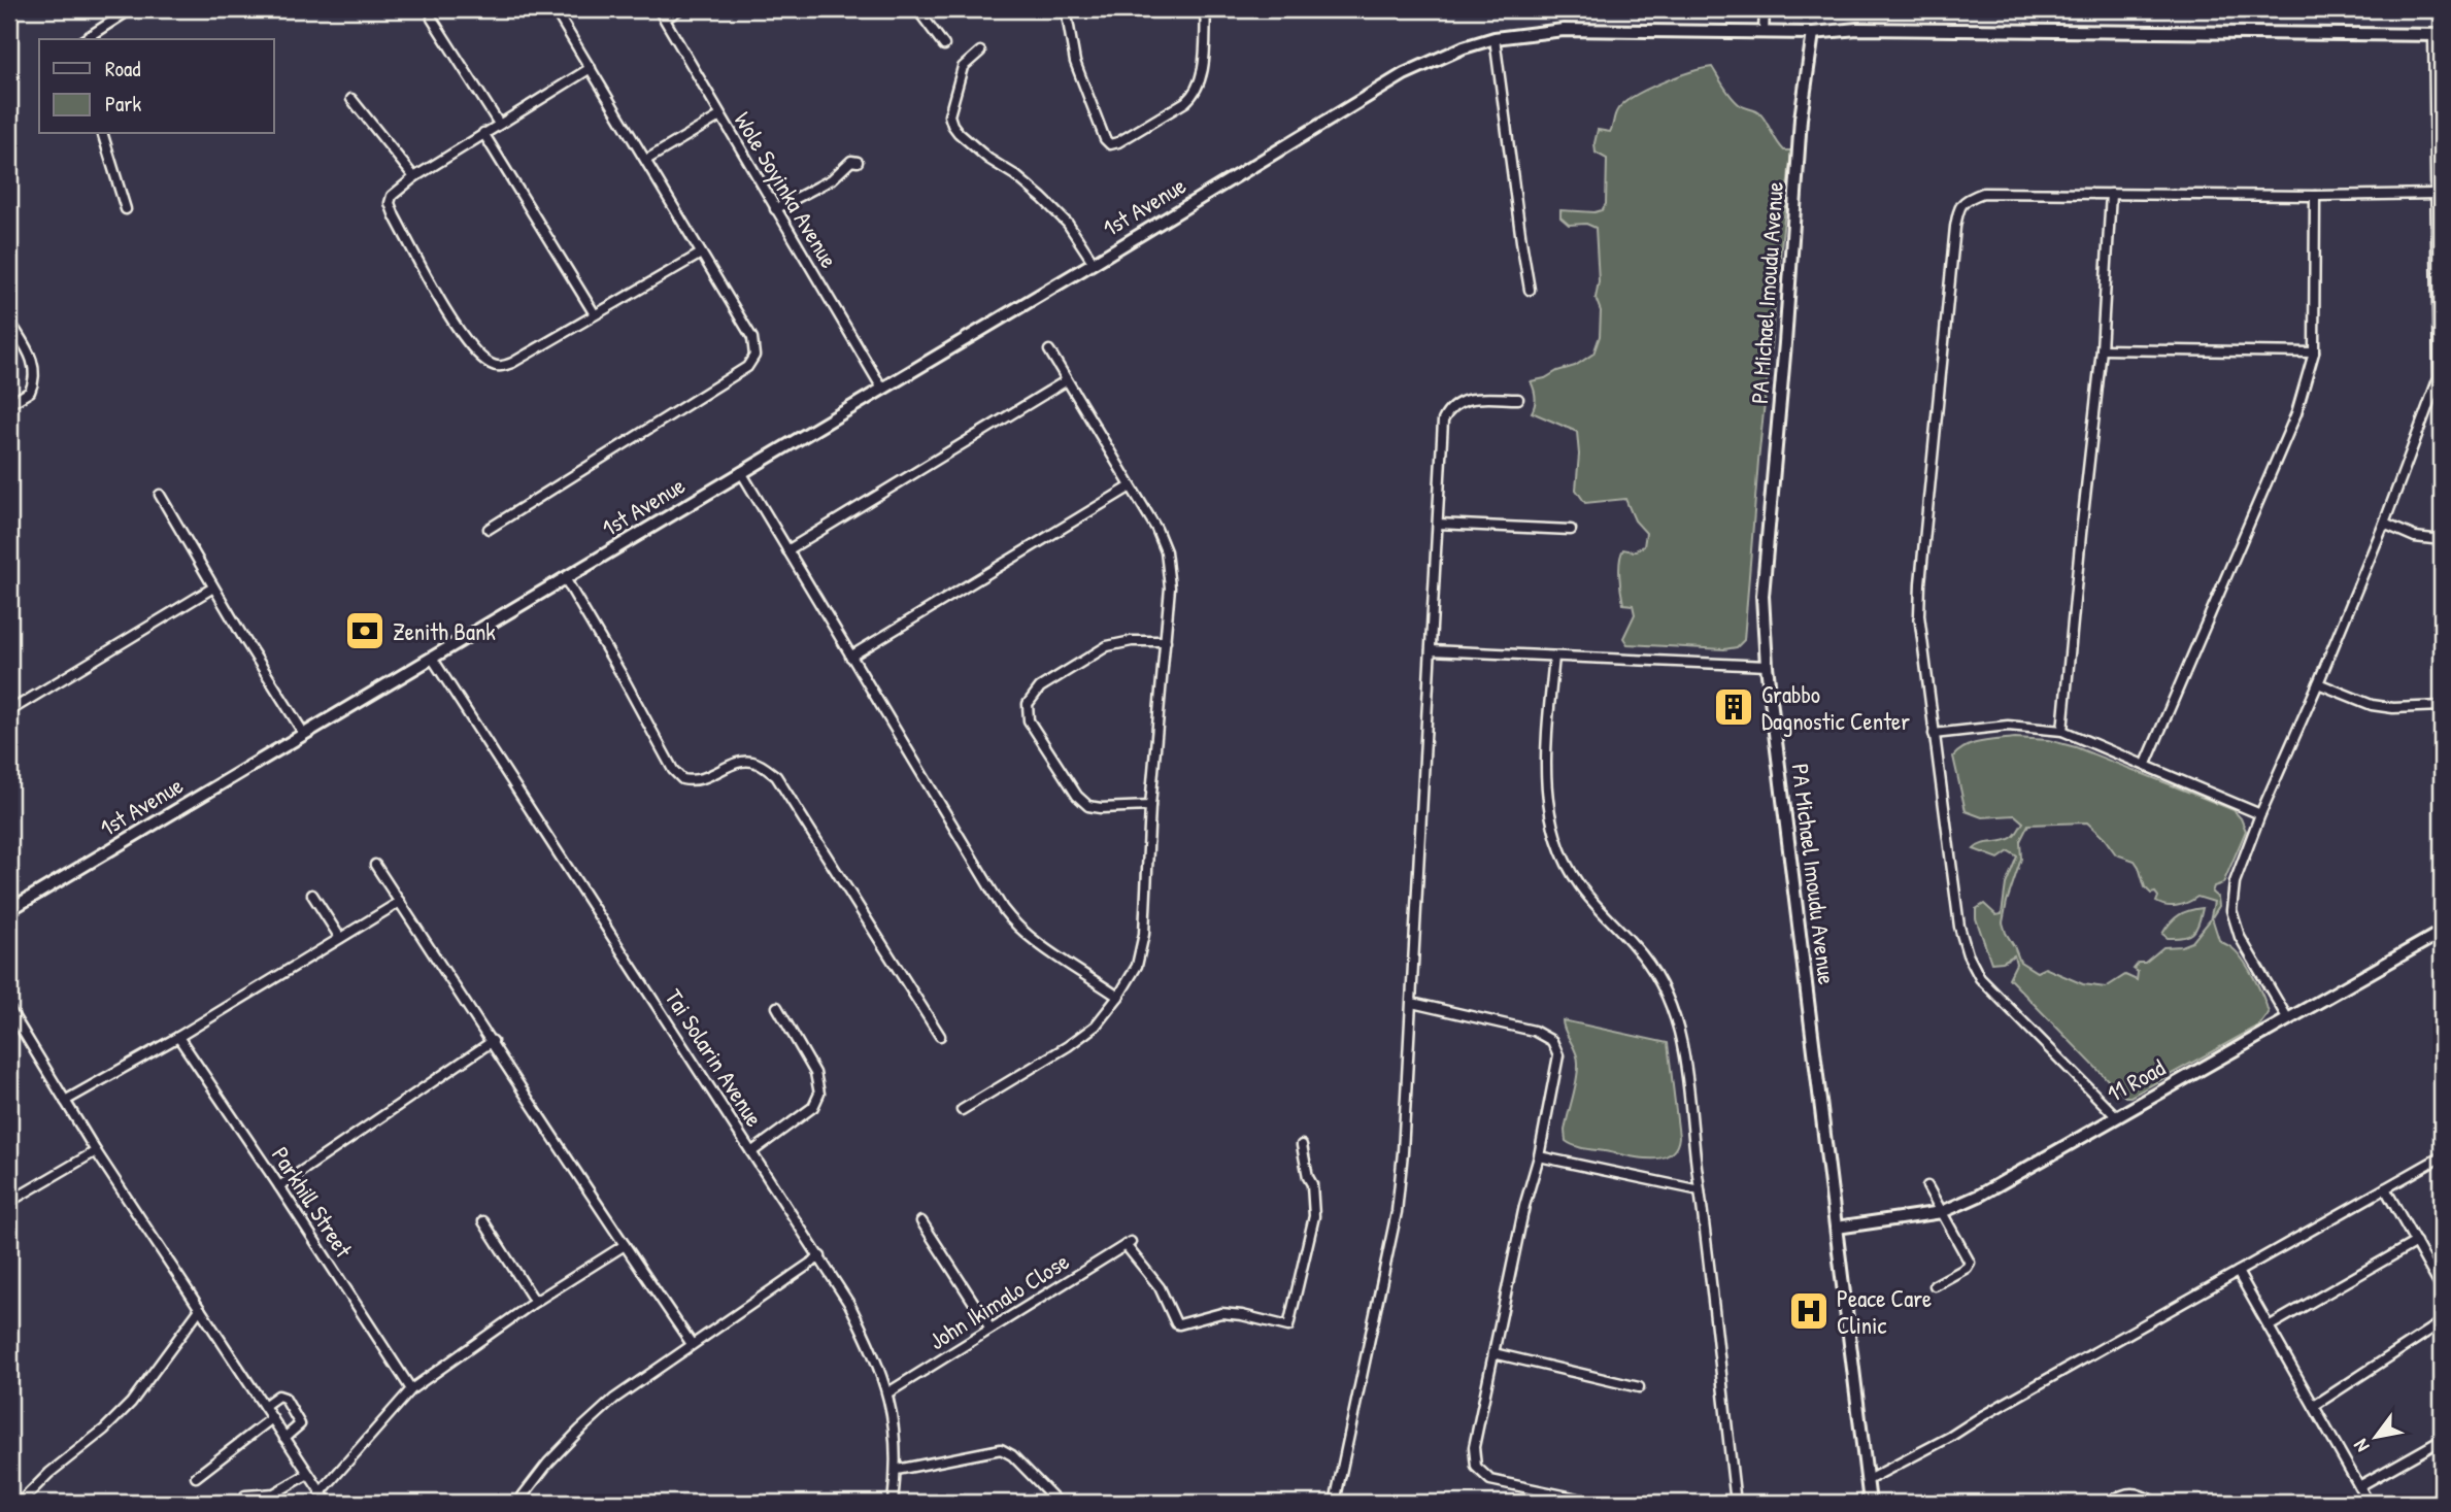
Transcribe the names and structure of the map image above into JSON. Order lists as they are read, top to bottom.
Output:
{
  "streets": {
    "street": [
      "Wole Soyinka Avenue",
      "1st Avenue",
      "PA Michael Imoudu Avenue",
      "Tai Solarin Avenue",
      "11 Road",
      "Parkhill Street",
      "John Ikimalo Close"
    ]
  },
  "crossings": [
    ["Wole Soyinka Avenue", "1st Avenue"],
    ["1st Avenue", "PA Michael Imoudu Avenue"],
    ["1st Avenue", "Tai Solarin Avenue"],
    ["PA Michael Imoudu Avenue", "11 Road"],
    ["Tai Solarin Avenue", "John Ikimalo Close"]
  ],
  "places": {
    "bank": ["Zenith Bank"],
    "building": ["Grabbo Dagnostic Center"],
    "hospital": ["Peace Care Clinic"]
  },
  "legend": ["Road", "Park"],
  "north": "bottom left"
}
